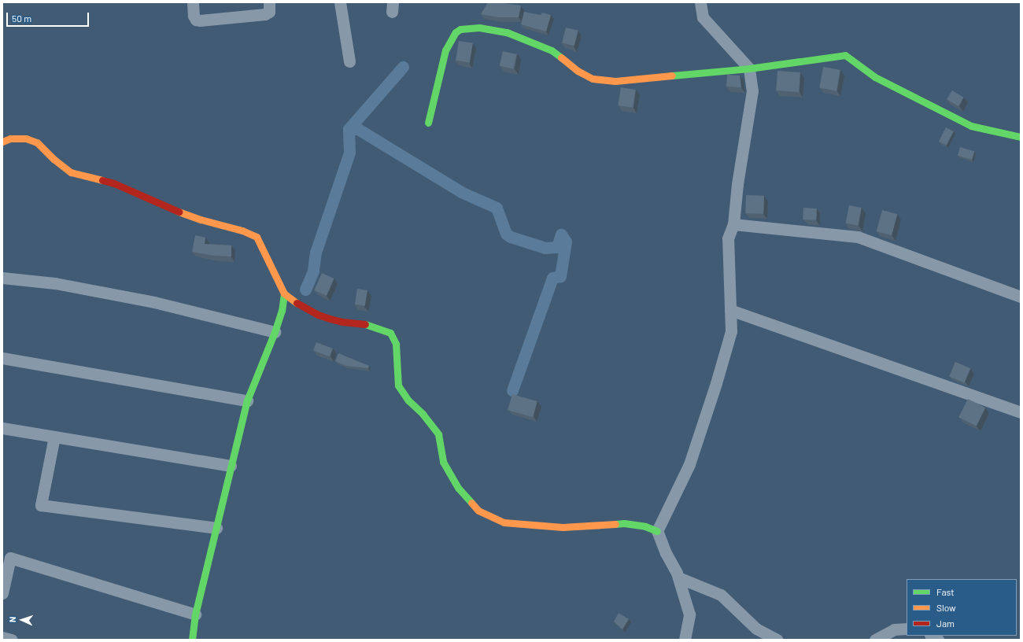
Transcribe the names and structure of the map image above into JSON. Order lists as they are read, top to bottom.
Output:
{
  "legend": ["Fast", "Slow", "Jam"],
  "scale_bar": "50 m",
  "north": "left"
}
